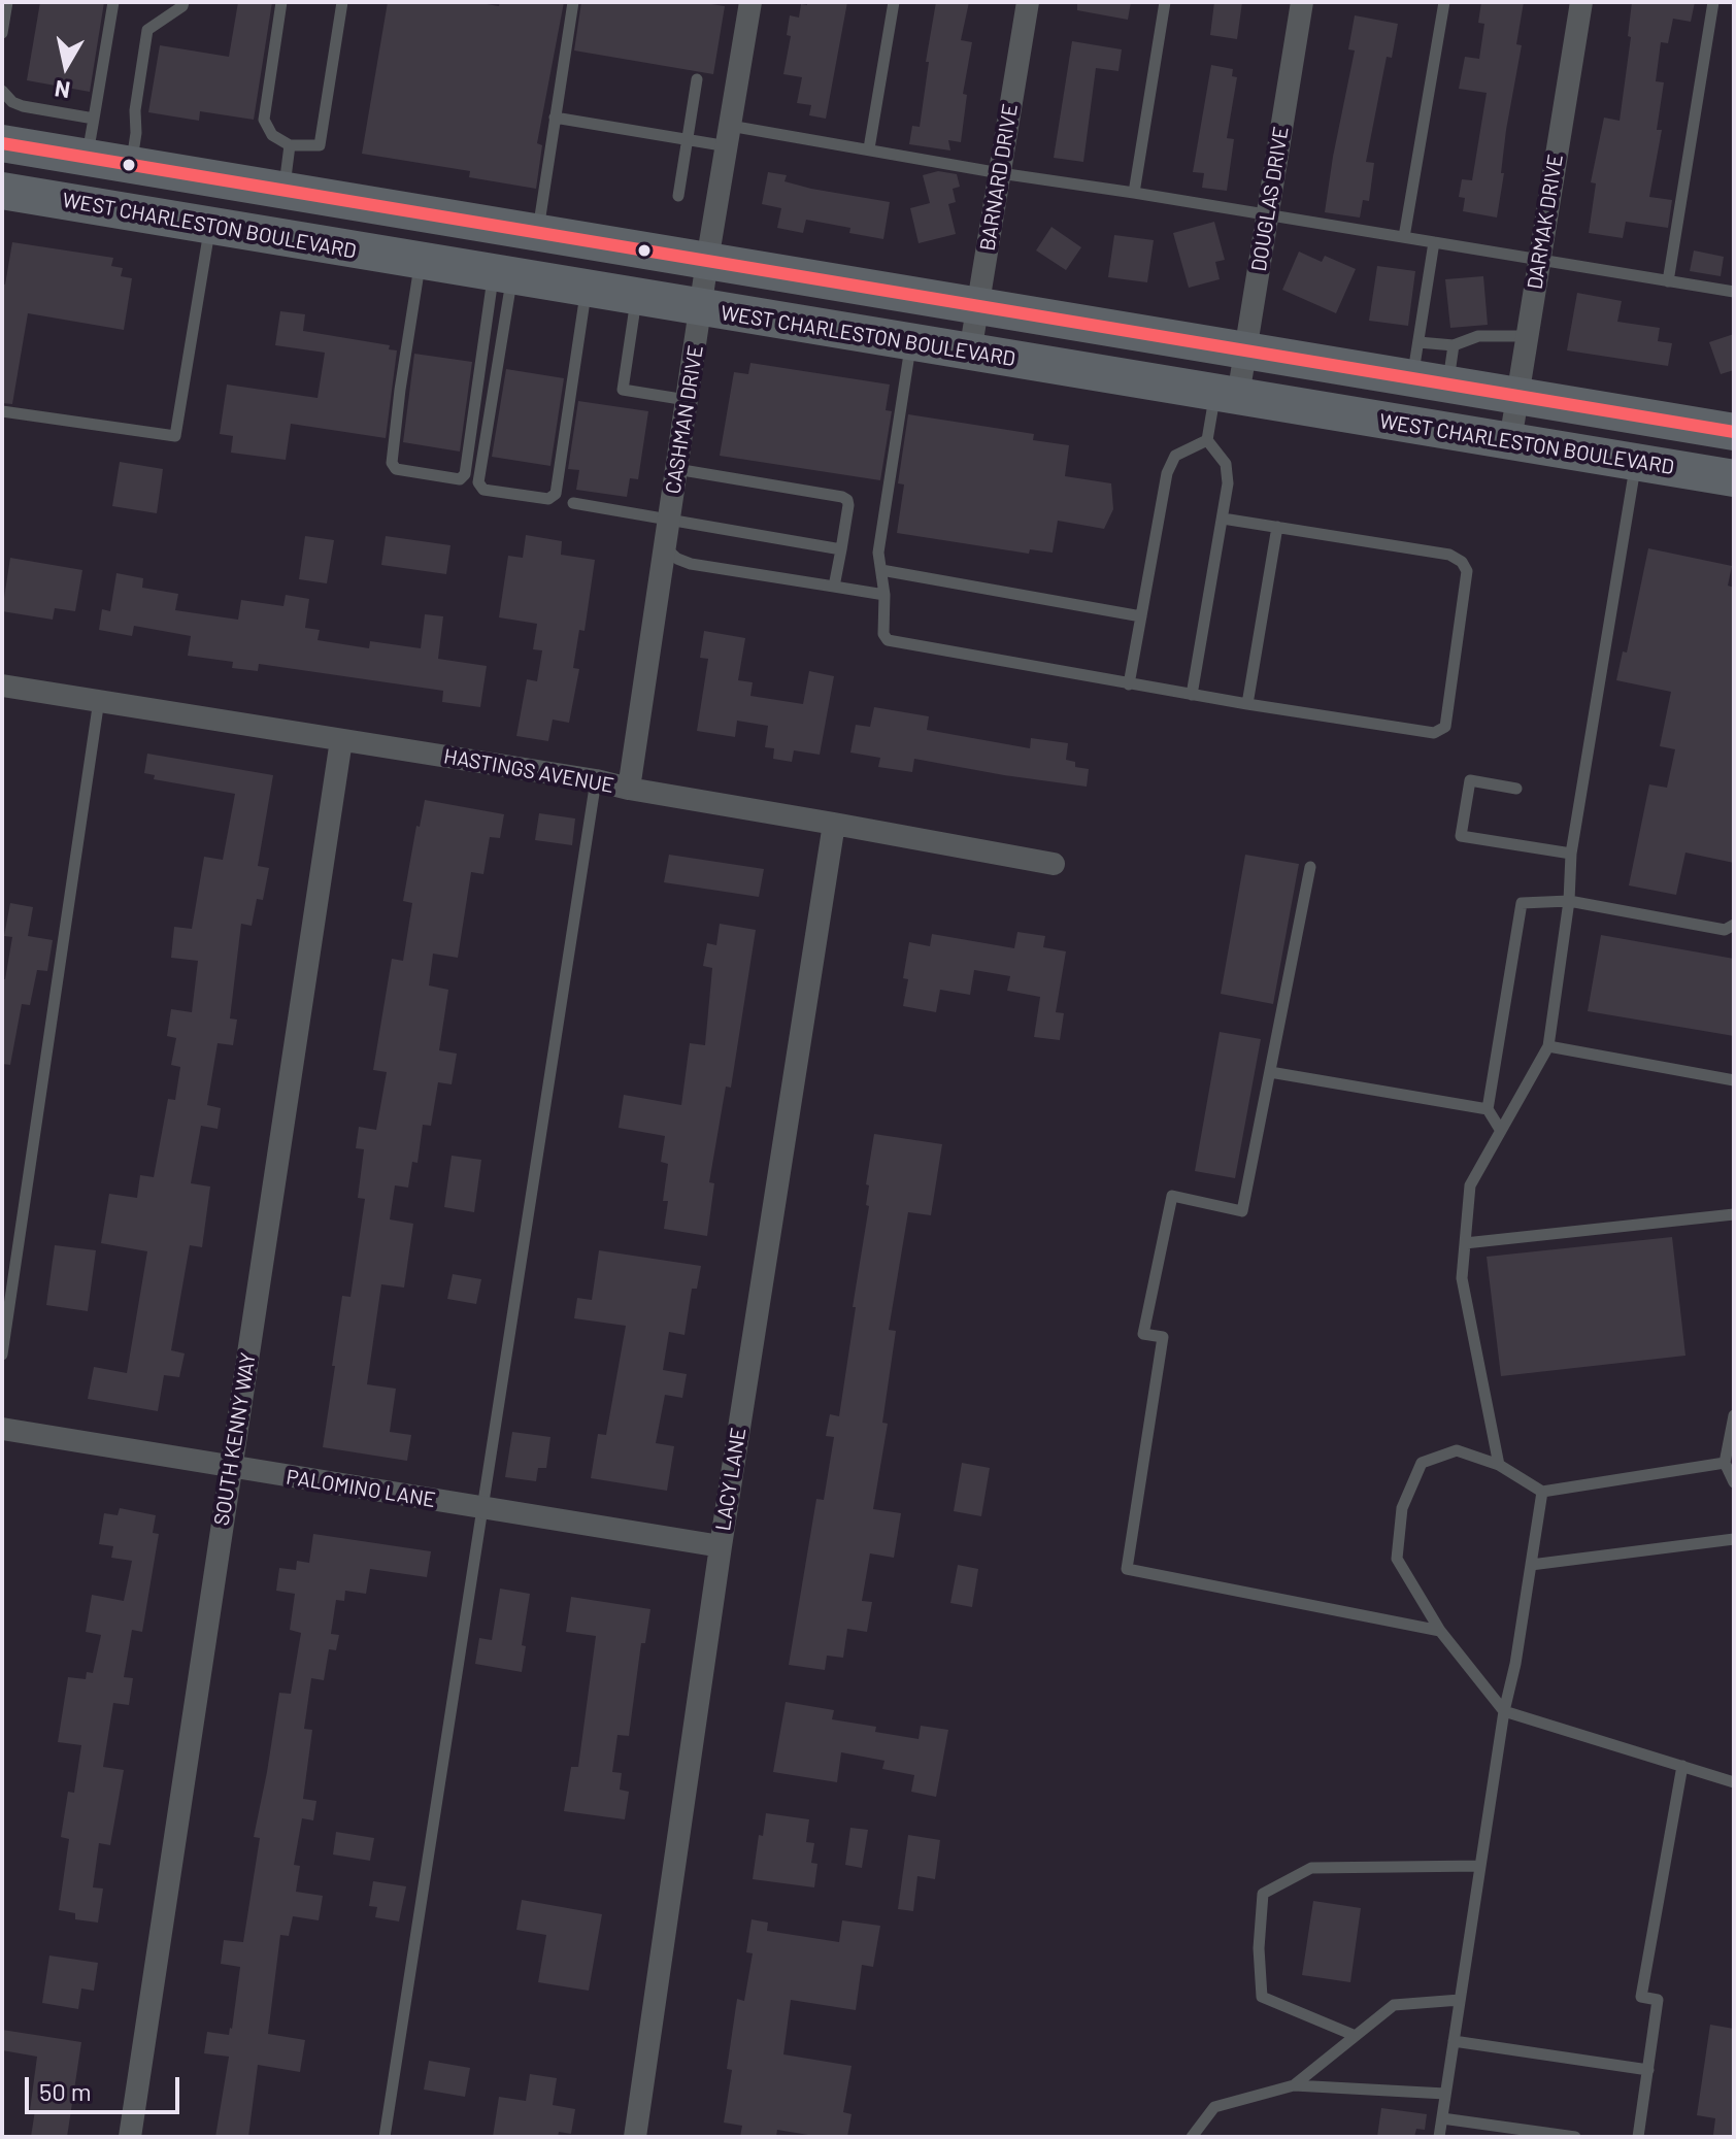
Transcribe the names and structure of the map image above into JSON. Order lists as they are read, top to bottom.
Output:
{
  "streets": {
    "main road": ["WEST CHARLESTON BOULEVARD"],
    "street": [
      "BARNARD DRIVE",
      "DOUGLAS DRIVE",
      "DARMAK DRIVE",
      "CASHMAN DRIVE",
      "HASTINGS AVENUE",
      "SOUTH KENNY WAY",
      "LACY LANE",
      "PALOMINO LANE"
    ]
  },
  "crossings": [
    ["BARNARD DRIVE", "WEST CHARLESTON BOULEVARD"],
    ["DOUGLAS DRIVE", "WEST CHARLESTON BOULEVARD"],
    ["DARMAK DRIVE", "WEST CHARLESTON BOULEVARD"],
    ["WEST CHARLESTON BOULEVARD", "CASHMAN DRIVE"],
    ["CASHMAN DRIVE", "HASTINGS AVENUE"],
    ["HASTINGS AVENUE", "SOUTH KENNY WAY"],
    ["HASTINGS AVENUE", "LACY LANE"],
    ["SOUTH KENNY WAY", "PALOMINO LANE"],
    ["LACY LANE", "PALOMINO LANE"]
  ],
  "scale_bar": "50 m",
  "north": "bottom"
}
